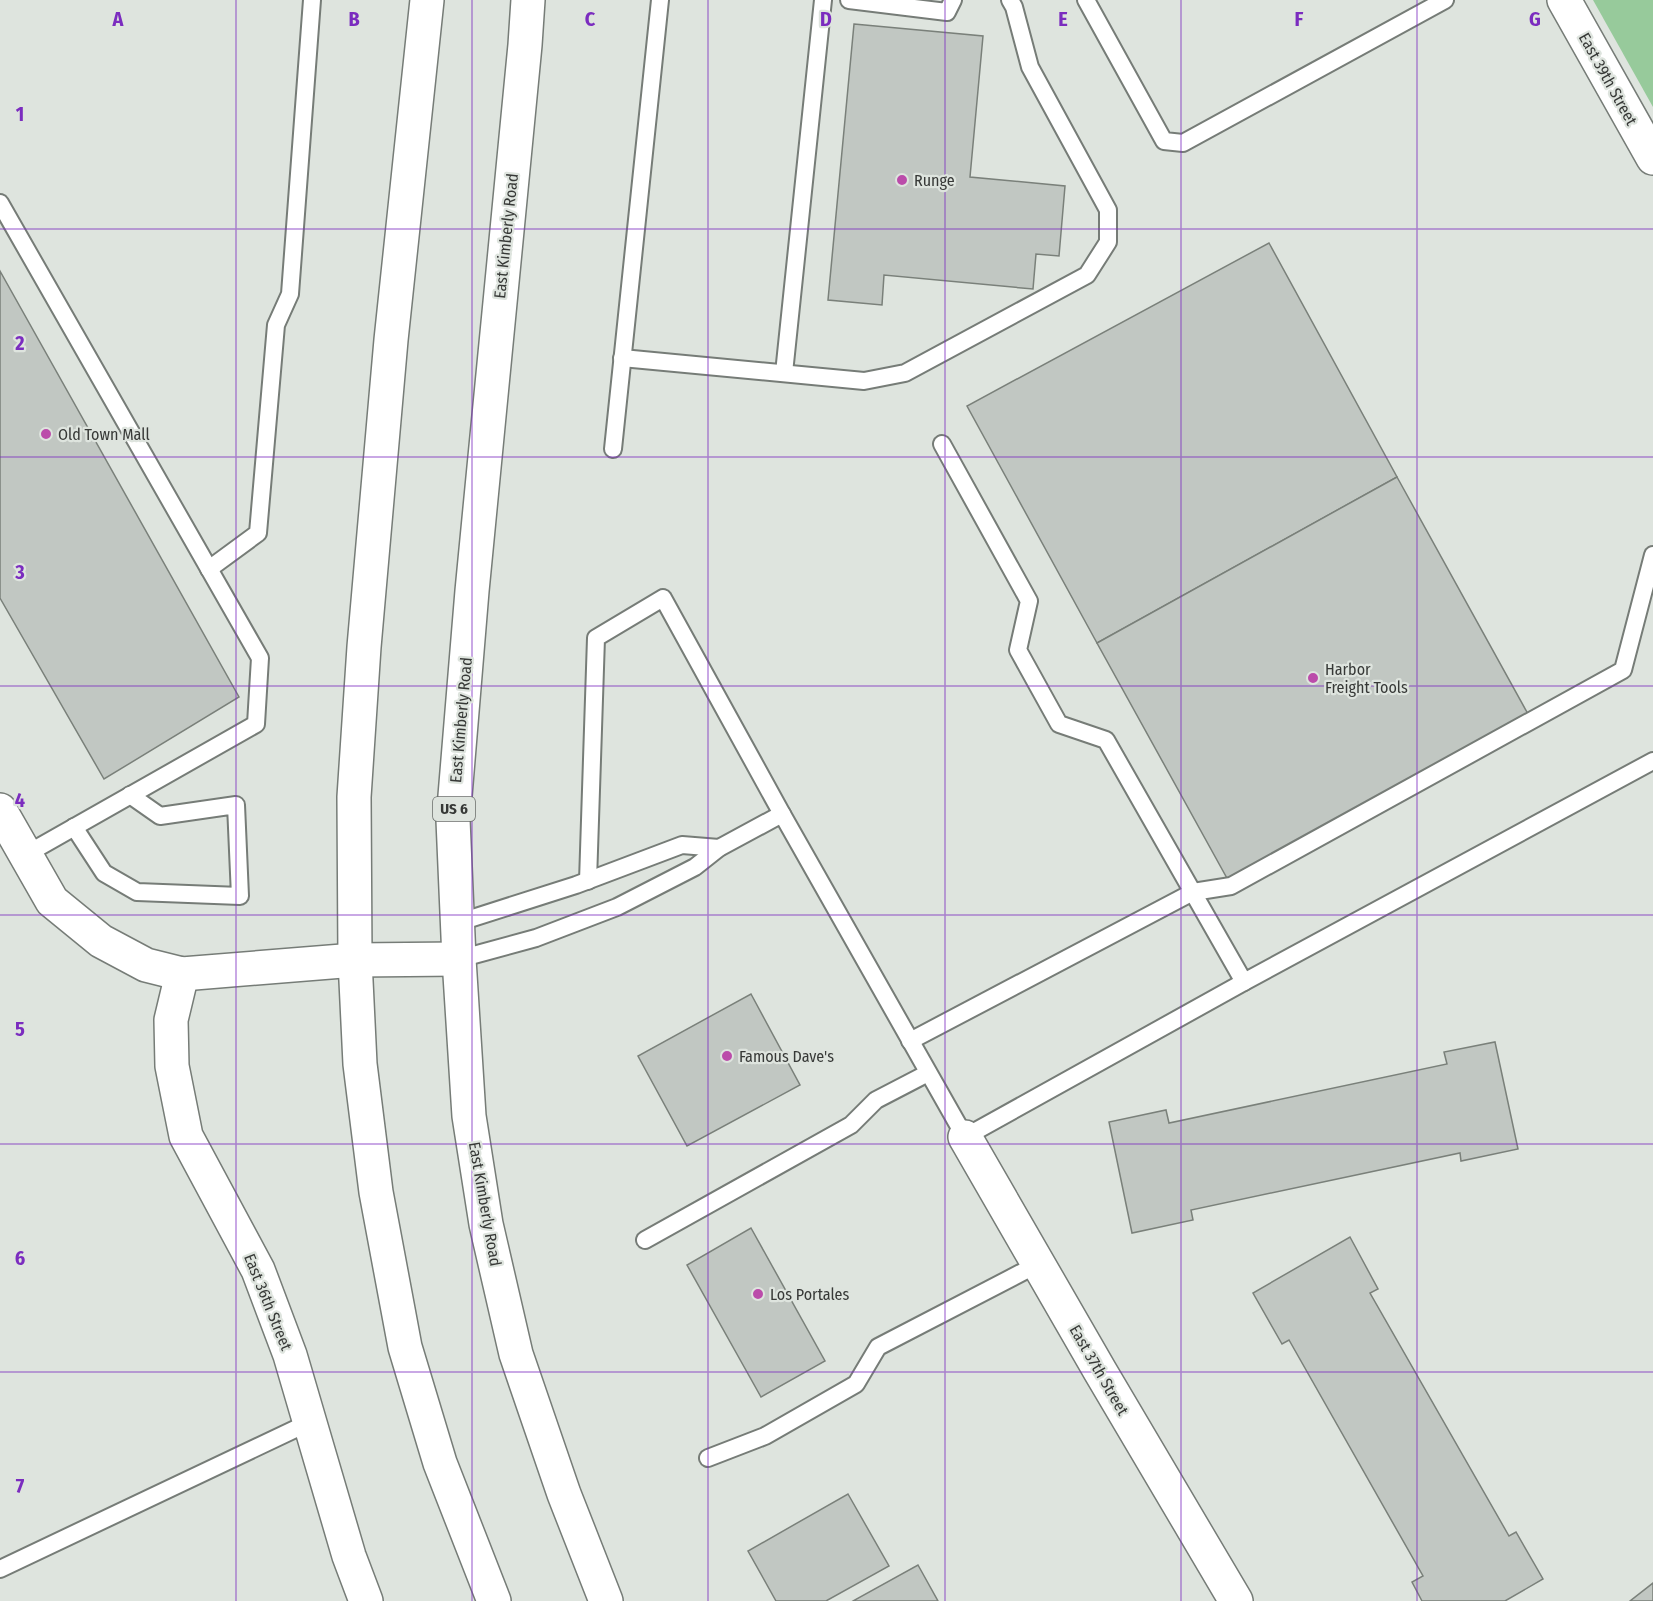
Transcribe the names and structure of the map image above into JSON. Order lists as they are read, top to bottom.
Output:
{
  "streets": {
    "main road": [
      "East 39th Street",
      "East Kimberly Road",
      "US 6",
      "East 36th Street",
      "East 37th Street"
    ]
  },
  "places": [
    "Runge",
    "Old Town Mall",
    "Harbor Freight Tools",
    "Famous Dave's",
    "Los Portales"
  ],
  "grid": {
    "columns": [
      "A",
      "B",
      "C",
      "D",
      "E",
      "F",
      "G"
    ],
    "rows": [
      "1",
      "2",
      "3",
      "4",
      "5",
      "6",
      "7"
    ]
  }
}
